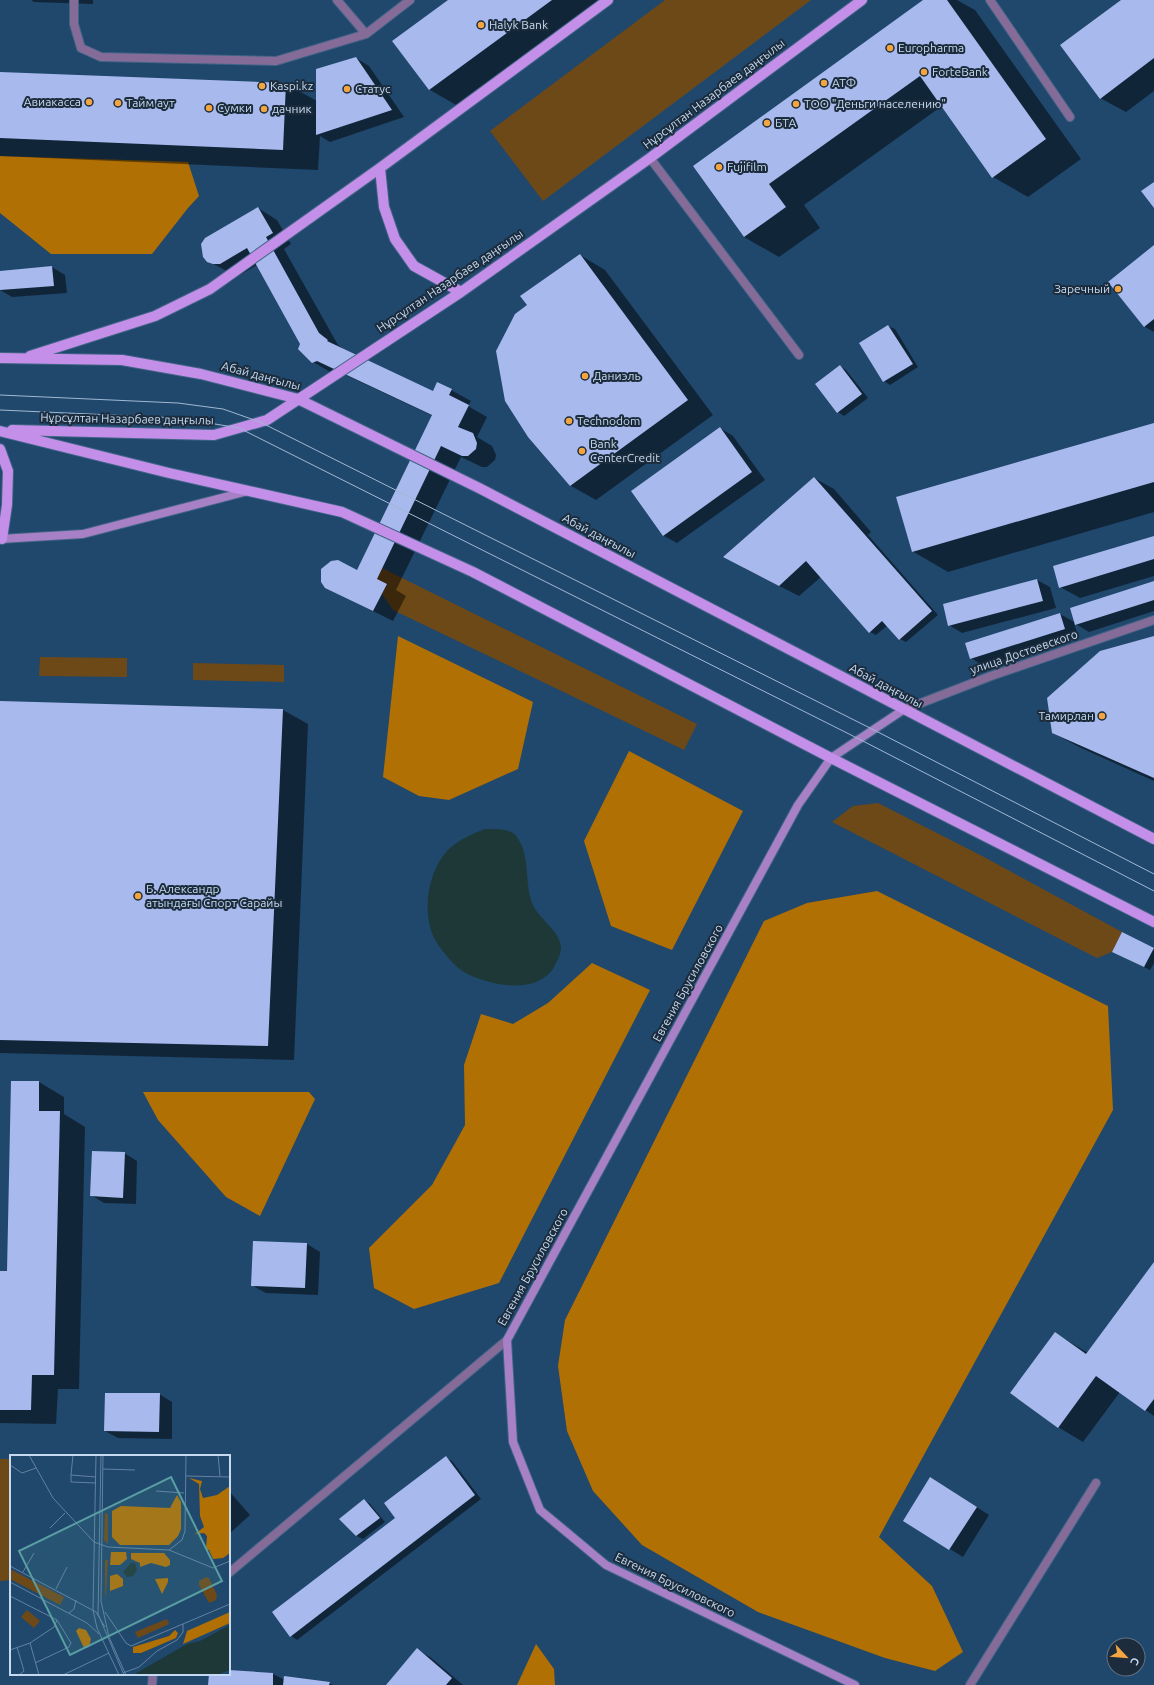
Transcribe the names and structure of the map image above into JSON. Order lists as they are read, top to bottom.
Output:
{
  "streets": {
    "main road": ["Нұрсұлтан Назарбаев даңғылы", "Абай даңғылы"],
    "street": ["Евгения Брусиловского"],
    "lane": ["улица Достоевского"]
  },
  "crossings": [
    ["Нұрсұлтан Назарбаев даңғылы", "Абай даңғылы"],
    ["Абай даңғылы", "улица Достоевского"]
  ],
  "places": [
    "Halyk Bank",
    "Europharma",
    "ForteBank",
    "АТФ",
    "Kaspi.kz",
    "Статус",
    "Авиакасса",
    "Тайм аут",
    "ТОО \"Деньги населению\"",
    "Сумки",
    "дачник",
    "БТА",
    "Fujifilm",
    "Заречный",
    "Даниэль",
    "Technodom",
    "Bank CenterCredit",
    "Тамирлан",
    "Б. Александр атындағы Спорт Сарайы"
  ],
  "north": "bottom right"
}
